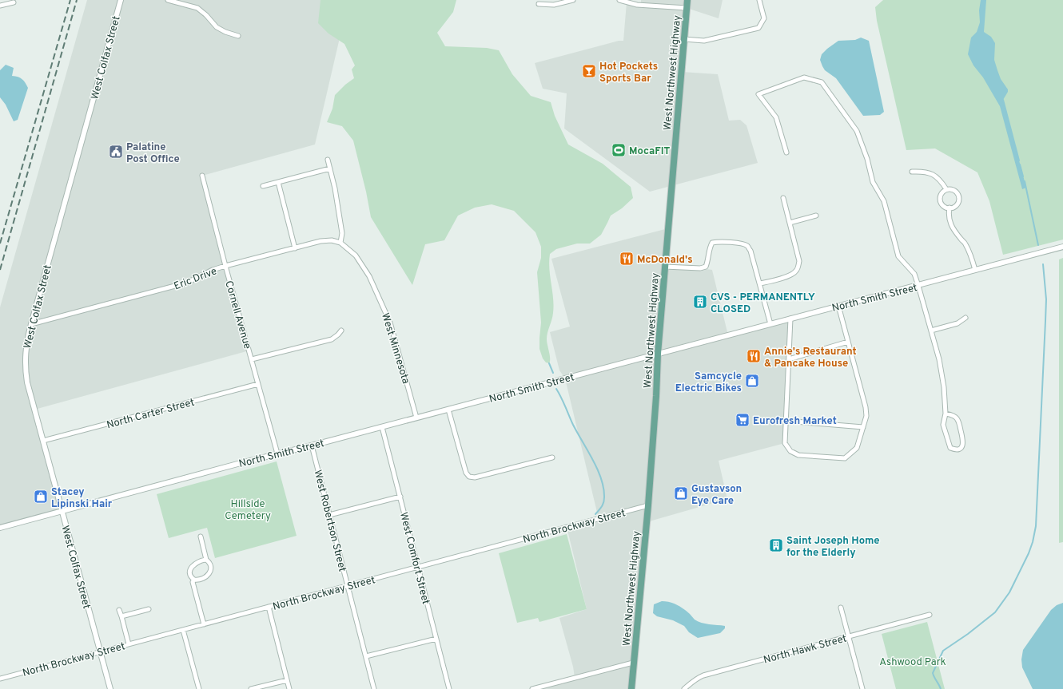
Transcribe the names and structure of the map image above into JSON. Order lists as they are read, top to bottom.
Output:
{
  "streets": {
    "main road": ["West Northwest Highway"],
    "street": [
      "West Colfax Street",
      "Eric Drive",
      "North Smith Street",
      "Cornell Avenue",
      "West Minnesota",
      "North Carter Street",
      "West Robertson Street",
      "North Brockway Street",
      "West Comfort Street",
      "North Hawk Street"
    ]
  },
  "crossings": [
    ["West Colfax Street", "Eric Drive"],
    ["West Colfax Street", "North Smith Street"],
    ["West Colfax Street", "North Carter Street"],
    ["West Colfax Street", "North Brockway Street"],
    ["West Northwest Highway", "North Smith Street"],
    ["West Northwest Highway", "North Brockway Street"],
    ["Eric Drive", "Cornell Avenue"],
    ["Eric Drive", "West Minnesota"],
    ["North Smith Street", "Cornell Avenue"],
    ["North Smith Street", "West Minnesota"],
    ["North Smith Street", "West Robertson Street"],
    ["North Smith Street", "West Comfort Street"],
    ["Cornell Avenue", "North Carter Street"],
    ["West Robertson Street", "North Brockway Street"],
    ["North Brockway Street", "West Comfort Street"]
  ],
  "parks": ["Hillside Cemetery", "Ashwood Park"],
  "places": {
    "bar": ["Hot Pockets Sports Bar"],
    "sports": ["MocaFIT"],
    "public building": ["Palatine Post Office"],
    "restaurant": ["McDonald's", "Annie's Restaurant & Pancake House"],
    "building": ["CVS - PERMANENTLY CLOSED", "Saint Joseph Home for the Elderly"],
    "shop": ["Samcycle Electric Bikes", "Gustavson Eye Care", "Stacey Lipinski Hair"],
    "supermarket": ["Eurofresh Market"]
  }
}
